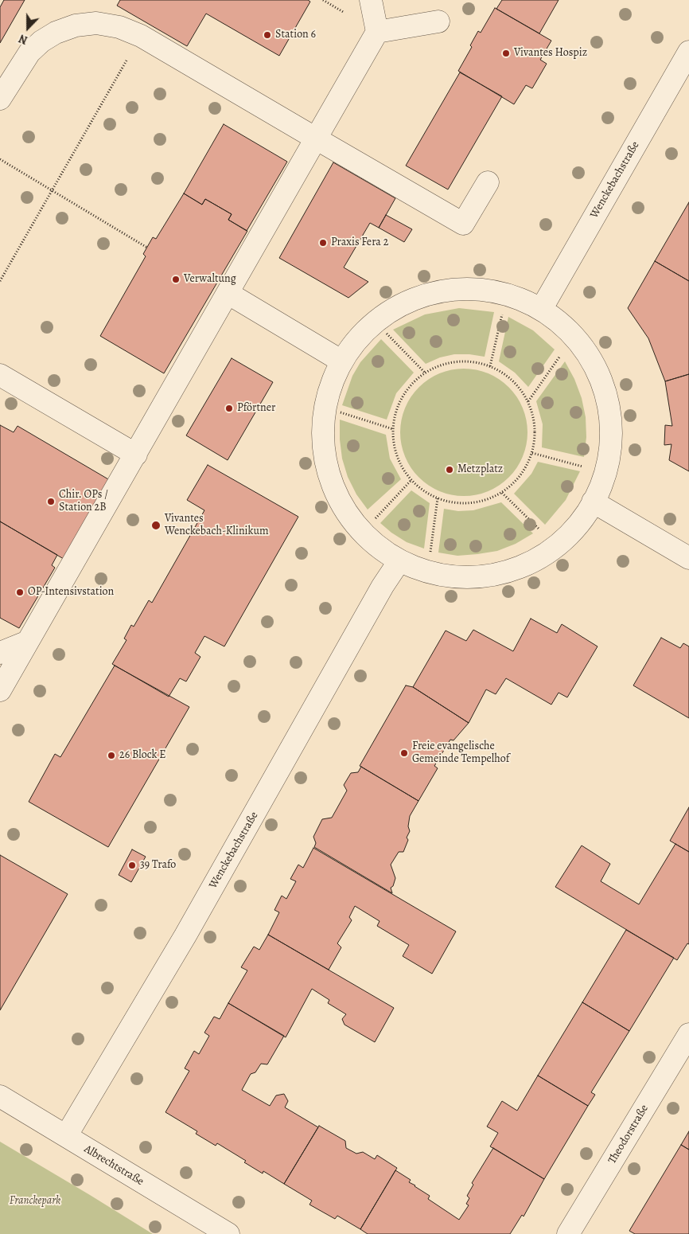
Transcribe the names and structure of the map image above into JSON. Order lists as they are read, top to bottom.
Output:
{
  "streets": {
    "street": ["Wenckebachstraße", "Theodorstraße", "Albrechtstraße"]
  },
  "crossings": [
    ["Wenckebachstraße", "Albrechtstraße"]
  ],
  "parks": ["Franckepark"],
  "places": [
    "Station 6",
    "Vivantes Hospiz",
    "Praxis Fera 2",
    "Verwaltung",
    "Pförtner",
    "Metzplatz",
    "Chir. OPs / Station 2B",
    "Vivantes Wenckebach-Klinikum",
    "OP-Intensivstation",
    "Freie evangelische Gemeinde Tempelhof",
    "26 Block E",
    "39 Trafo"
  ],
  "north": "bottom"
}
